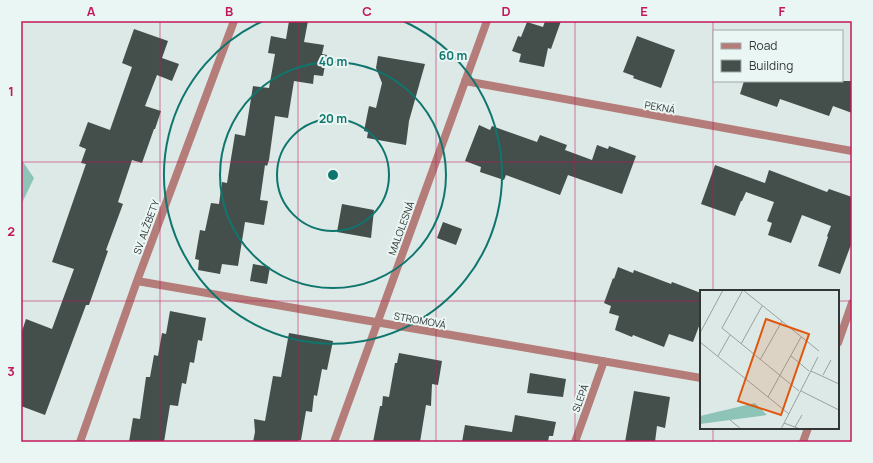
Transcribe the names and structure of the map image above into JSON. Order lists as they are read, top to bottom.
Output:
{
  "streets": {
    "street": [
      "PEKNÁ",
      "SV. ALŽBETY",
      "MALOLESNÁ",
      "STROMOVÁ",
      "SLEPÁ"
    ]
  },
  "crossings": [
    ["PEKNÁ", "MALOLESNÁ"],
    ["SV. ALŽBETY", "STROMOVÁ"],
    ["MALOLESNÁ", "STROMOVÁ"],
    ["STROMOVÁ", "SLEPÁ"]
  ],
  "legend": ["Road", "Building"],
  "grid": {
    "columns": [
      "A",
      "B",
      "C",
      "D",
      "E",
      "F"
    ],
    "rows": ["1", "2", "3"]
  },
  "rings": ["60 m", "40 m", "20 m"]
}
